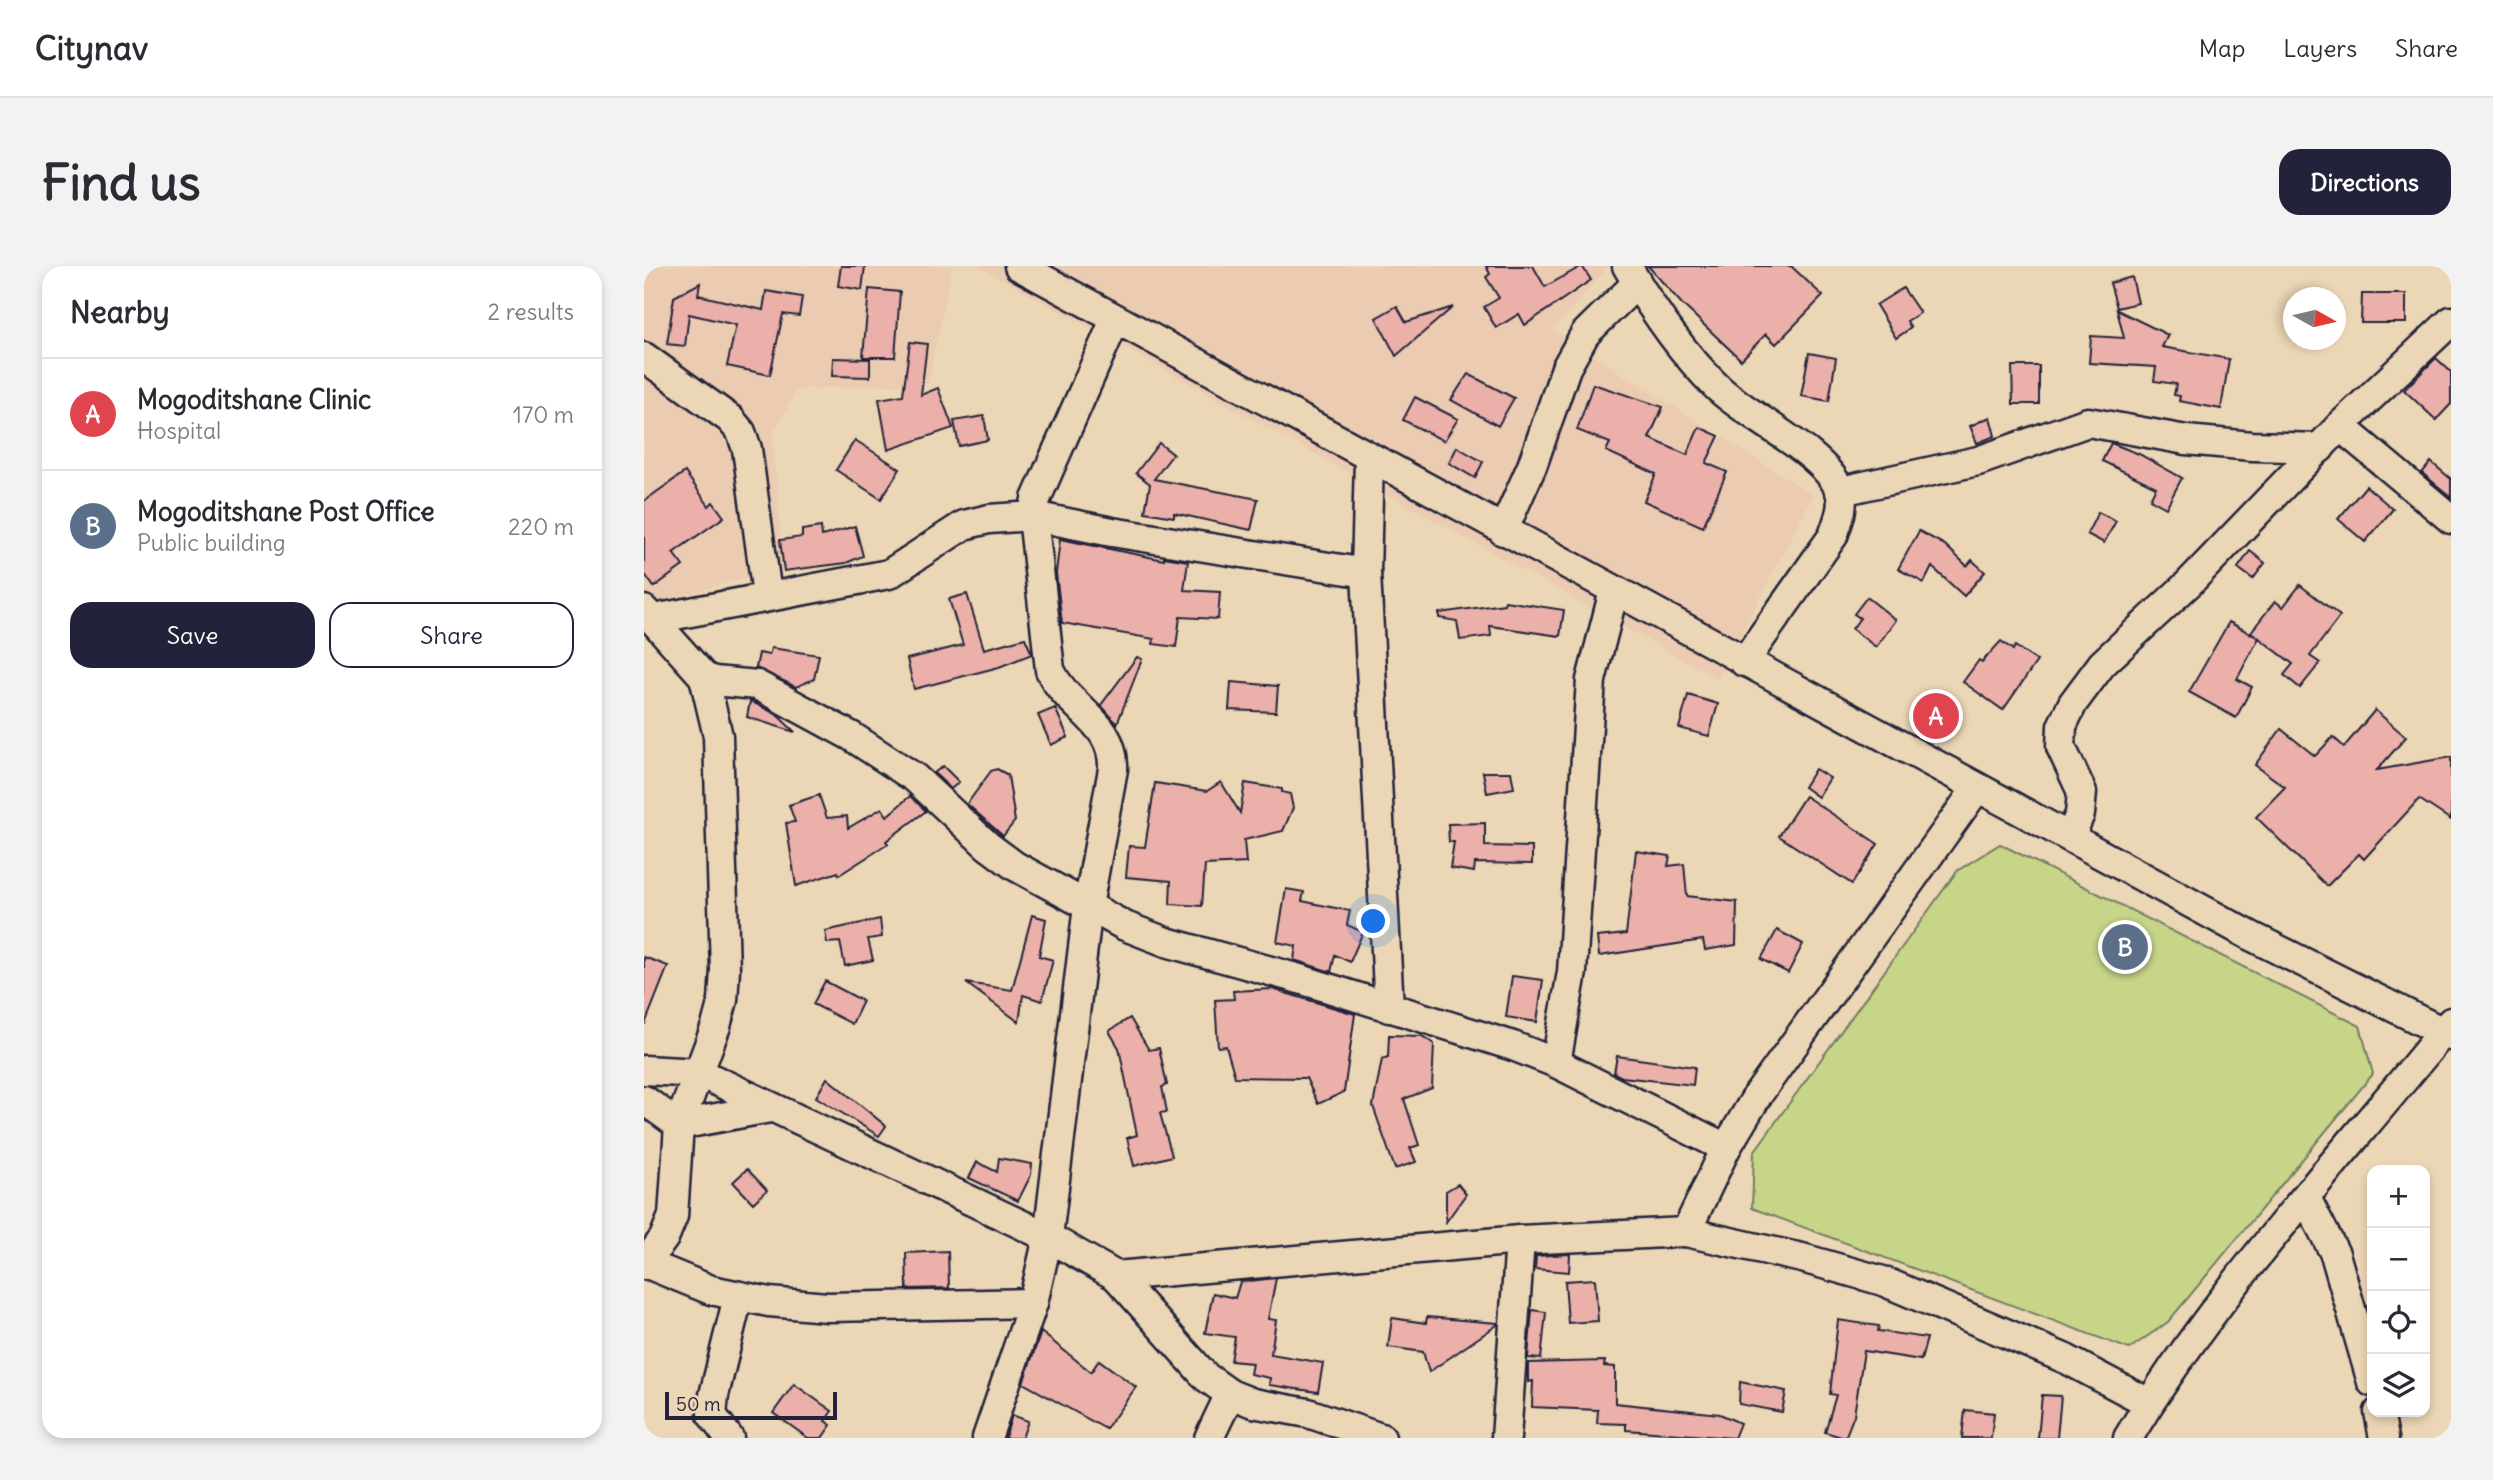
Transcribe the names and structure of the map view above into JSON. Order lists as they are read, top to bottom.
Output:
{
  "scale_bar": "50 m",
  "north": "right",
  "page": {
    "header": "Citynav",
    "nav": ["Map", "Layers", "Share"],
    "buttons": [
      "Directions",
      ["Save", "Share"]
    ],
    "title": "Find us",
    "heading": ["Nearby", "2 results"],
    "list": [
      {
        "mark": "A",
        "name": "Mogoditshane Clinic",
        "note": "Hospital",
        "value": "170 m"
      },
      {
        "mark": "B",
        "name": "Mogoditshane Post Office",
        "note": "Public building",
        "value": "220 m"
      }
    ],
    "pins": ["A", "B"],
    "map_buttons": ["+", "−"],
    "scale": "50 m"
  }
}
